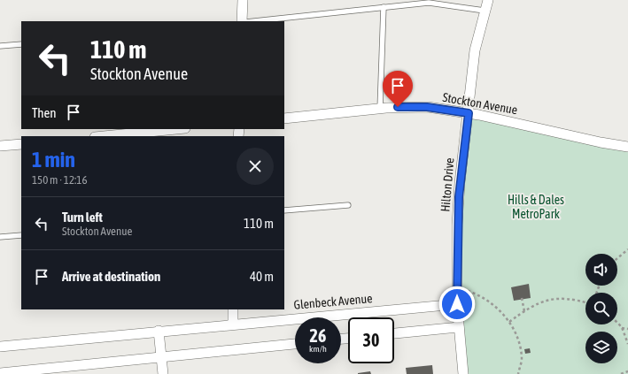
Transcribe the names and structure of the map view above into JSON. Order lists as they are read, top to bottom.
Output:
{
  "streets": {
    "street": ["Stockton Avenue", "Hilton Drive", "Glenbeck Avenue"]
  },
  "crossings": [
    ["Stockton Avenue", "Hilton Drive"],
    ["Hilton Drive", "Glenbeck Avenue"]
  ],
  "parks": ["Hills & Dales MetroPark"],
  "page": {
    "turn": ["110 m", "Stockton Avenue"],
    "then": "Then",
    "heading": ["1 min", "150 m · 12:16"],
    "list": [
      {
        "name": "Turn left",
        "note": "Stockton Avenue",
        "value": "110 m"
      },
      {
        "name": "Arrive at destination",
        "value": "40 m"
      }
    ],
    "speed": "26 km/h",
    "limit": "30"
  }
}
